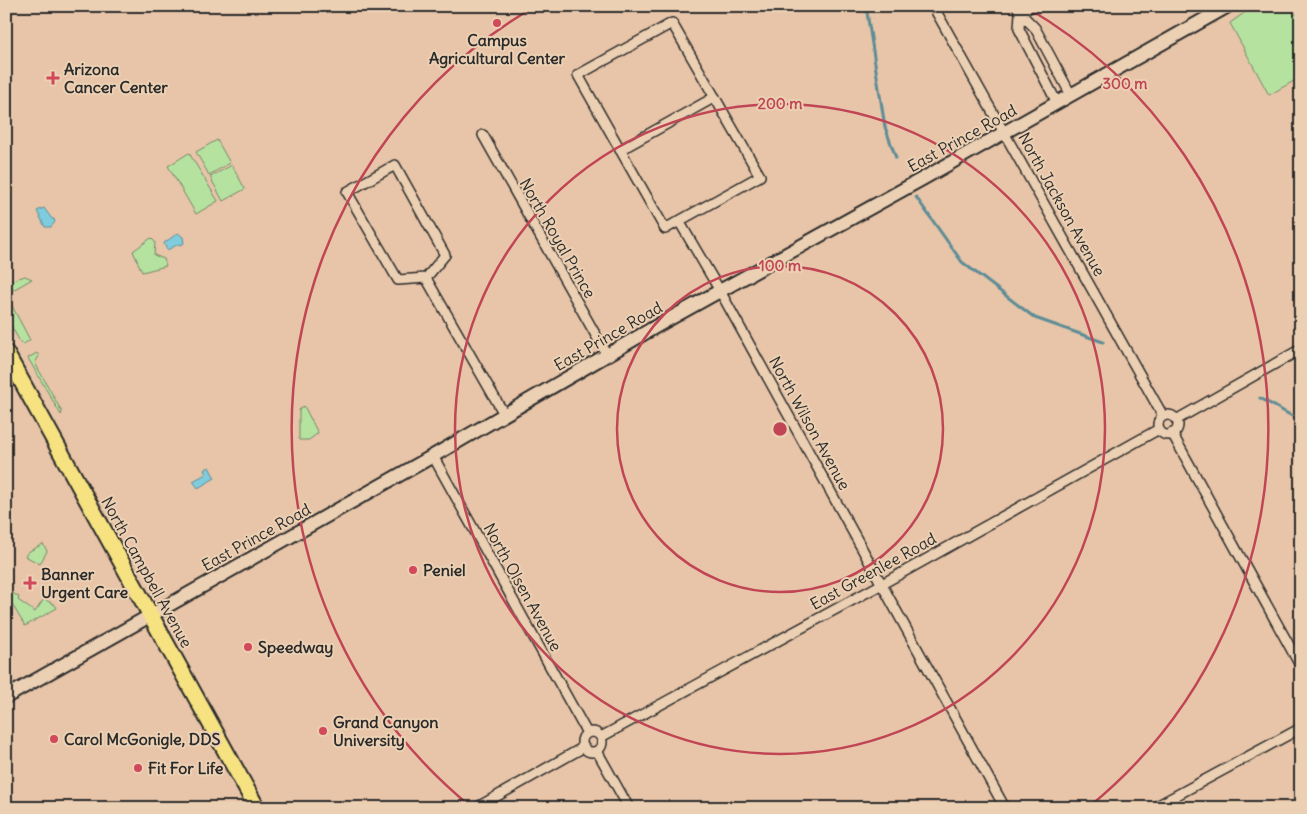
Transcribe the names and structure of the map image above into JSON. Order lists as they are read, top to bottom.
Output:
{
  "streets": {
    "main road": ["East Prince Road", "North Campbell Avenue"],
    "street": [
      "North Jackson Avenue",
      "North Royal Prince",
      "North Wilson Avenue",
      "East Greenlee Road",
      "North Olsen Avenue"
    ]
  },
  "crossings": [
    ["East Prince Road", "North Jackson Avenue"],
    ["East Prince Road", "North Royal Prince"],
    ["East Prince Road", "North Wilson Avenue"],
    ["East Prince Road", "North Campbell Avenue"],
    ["East Prince Road", "North Olsen Avenue"],
    ["North Jackson Avenue", "East Greenlee Road"],
    ["North Wilson Avenue", "East Greenlee Road"],
    ["East Greenlee Road", "North Olsen Avenue"]
  ],
  "places": {
    "other": [
      "Campus Agricultural Center",
      "Peniel",
      "Speedway",
      "Grand Canyon University",
      "Carol McGonigle, DDS",
      "Fit For Life"
    ],
    "health": ["Arizona Cancer Center", "Banner Urgent Care"]
  },
  "rings": ["300 m", "200 m", "100 m"]
}
